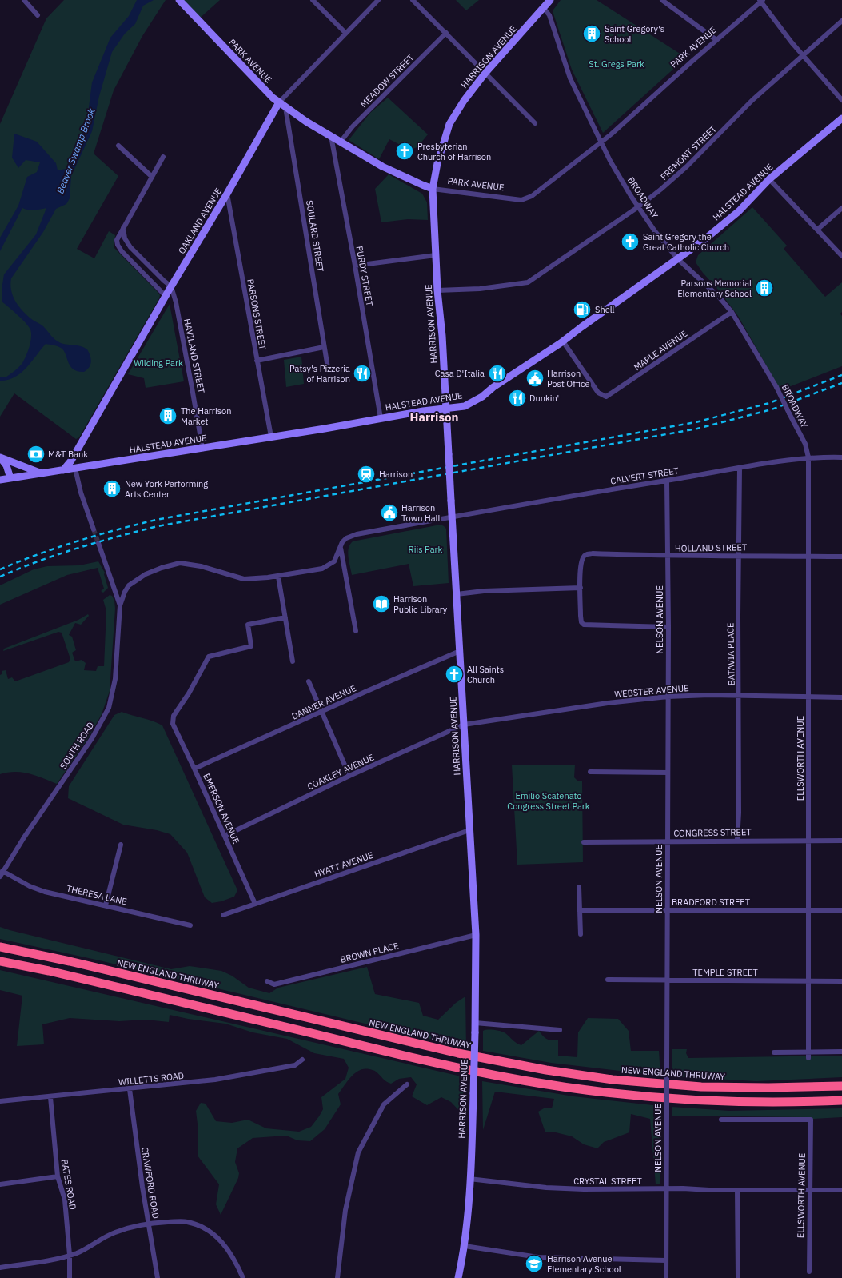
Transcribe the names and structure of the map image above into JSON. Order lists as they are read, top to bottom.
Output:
{
  "streets": {
    "highway": ["NEW ENGLAND THRUWAY"],
    "street": [
      "PARK AVENUE",
      "HARRISON AVENUE",
      "MEADOW STREET",
      "FREMONT STREET",
      "HALSTEAD AVENUE",
      "BROADWAY",
      "OAKLAND AVENUE",
      "SOULARD STREET",
      "PURDY STREET",
      "PARSONS STREET",
      "MAPLE AVENUE",
      "HAVILAND STREET",
      "CALVERT STREET",
      "HOLLAND STREET",
      "NELSON AVENUE",
      "BATAVIA PLACE",
      "WEBSTER AVENUE",
      "DANNER AVENUE",
      "SOUTH ROAD",
      "ELLSWORTH AVENUE",
      "COAKLEY AVENUE",
      "EMERSON AVENUE",
      "CONGRESS STREET",
      "HYATT AVENUE",
      "THERESA LANE",
      "BRADFORD STREET",
      "BROWN PLACE",
      "TEMPLE STREET",
      "WILLETTS ROAD",
      "CRYSTAL STREET",
      "CRAWFORD ROAD",
      "BATES ROAD"
    ]
  },
  "crossings": [
    ["PARK AVENUE", "HARRISON AVENUE"],
    ["PARK AVENUE", "MEADOW STREET"],
    ["PARK AVENUE", "BROADWAY"],
    ["PARK AVENUE", "OAKLAND AVENUE"],
    ["PARK AVENUE", "SOULARD STREET"],
    ["PARK AVENUE", "PURDY STREET"],
    ["HARRISON AVENUE", "FREMONT STREET"],
    ["HARRISON AVENUE", "HALSTEAD AVENUE"],
    ["HARRISON AVENUE", "BROADWAY"],
    ["HARRISON AVENUE", "CALVERT STREET"],
    ["HARRISON AVENUE", "WEBSTER AVENUE"],
    ["HARRISON AVENUE", "DANNER AVENUE"],
    ["HARRISON AVENUE", "COAKLEY AVENUE"],
    ["HARRISON AVENUE", "HYATT AVENUE"],
    ["HARRISON AVENUE", "BROWN PLACE"],
    ["HARRISON AVENUE", "CRYSTAL STREET"],
    ["FREMONT STREET", "BROADWAY"],
    ["HALSTEAD AVENUE", "BROADWAY"],
    ["HALSTEAD AVENUE", "OAKLAND AVENUE"],
    ["HALSTEAD AVENUE", "PURDY STREET"],
    ["HALSTEAD AVENUE", "PARSONS STREET"],
    ["HALSTEAD AVENUE", "MAPLE AVENUE"],
    ["HALSTEAD AVENUE", "HAVILAND STREET"],
    ["BROADWAY", "MAPLE AVENUE"],
    ["BROADWAY", "CALVERT STREET"],
    ["BROADWAY", "ELLSWORTH AVENUE"],
    ["OAKLAND AVENUE", "PARSONS STREET"],
    ["OAKLAND AVENUE", "HAVILAND STREET"],
    ["CALVERT STREET", "NELSON AVENUE"],
    ["CALVERT STREET", "BATAVIA PLACE"],
    ["CALVERT STREET", "ELLSWORTH AVENUE"],
    ["HOLLAND STREET", "NELSON AVENUE"],
    ["HOLLAND STREET", "BATAVIA PLACE"],
    ["HOLLAND STREET", "ELLSWORTH AVENUE"],
    ["NELSON AVENUE", "WEBSTER AVENUE"],
    ["NELSON AVENUE", "CONGRESS STREET"],
    ["NELSON AVENUE", "BRADFORD STREET"],
    ["NELSON AVENUE", "TEMPLE STREET"],
    ["NELSON AVENUE", "CRYSTAL STREET"],
    ["BATAVIA PLACE", "WEBSTER AVENUE"],
    ["BATAVIA PLACE", "CONGRESS STREET"],
    ["WEBSTER AVENUE", "ELLSWORTH AVENUE"],
    ["WEBSTER AVENUE", "COAKLEY AVENUE"],
    ["DANNER AVENUE", "EMERSON AVENUE"],
    ["SOUTH ROAD", "THERESA LANE"],
    ["ELLSWORTH AVENUE", "CONGRESS STREET"],
    ["ELLSWORTH AVENUE", "BRADFORD STREET"],
    ["ELLSWORTH AVENUE", "TEMPLE STREET"],
    ["ELLSWORTH AVENUE", "CRYSTAL STREET"],
    ["COAKLEY AVENUE", "EMERSON AVENUE"],
    ["EMERSON AVENUE", "HYATT AVENUE"],
    ["WILLETTS ROAD", "CRAWFORD ROAD"],
    ["WILLETTS ROAD", "BATES ROAD"]
  ],
  "districts": ["Harrison"],
  "water": ["Beaver Swamp Brook"],
  "parks": [
    "St. Gregs Park",
    "Wilding Park",
    "Riis Park",
    "Emilio Scatenato Congress Street Park"
  ],
  "places": {
    "building": [
      "Saint Gregory's School",
      "Parsons Memorial Elementary School",
      "The Harrison Market",
      "New York Performing Arts Center"
    ],
    "church": ["Presbyterian Church of Harrison", "Saint Gregory the Great Catholic Church", "All Saints Church"],
    "fuel station": ["Shell"],
    "restaurant": ["Patsy's Pizzeria of Harrison", "Casa D'Italia", "Dunkin'"],
    "public building": ["Harrison Post Office", "Harrison Town Hall"],
    "bank": ["M&T Bank"],
    "station": ["Harrison"],
    "library": ["Harrison Public Library"],
    "school or university": ["Harrison Avenue Elementary School"]
  }
}
